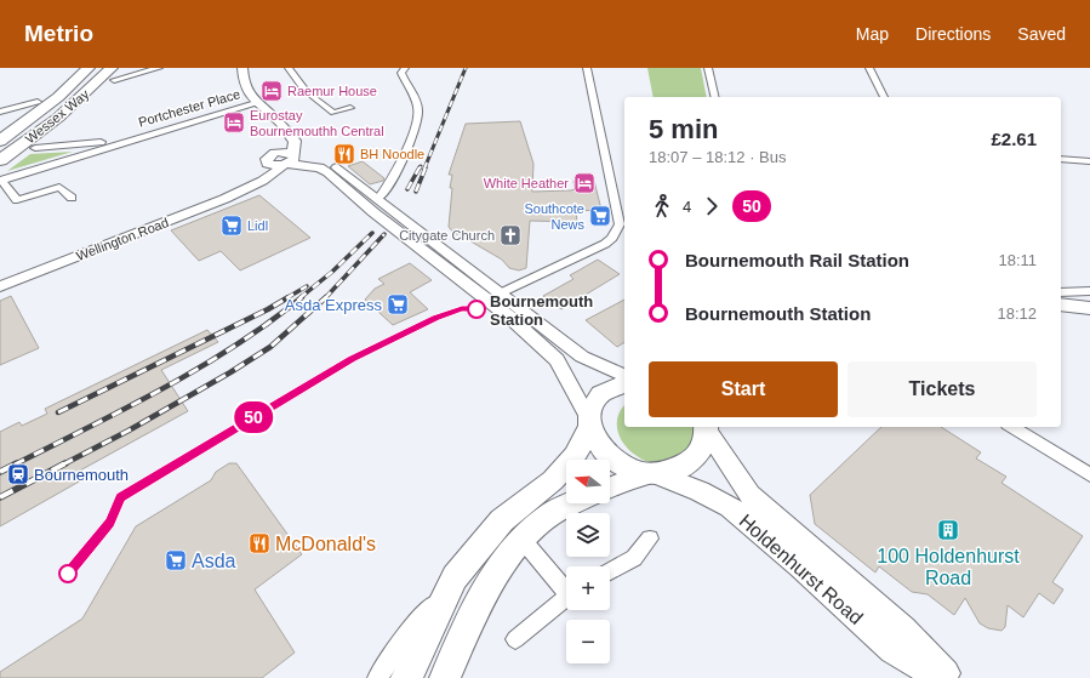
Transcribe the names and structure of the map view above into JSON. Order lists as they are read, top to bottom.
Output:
{
  "streets": {
    "highway": ["Wessex Way"],
    "main road": ["Holdenhurst Road"],
    "street": ["Portchester Place", "Wellington Road"]
  },
  "places": {
    "hotel": ["Raemur House", "Eurostay Bournemouthh Central", "White Heather"],
    "restaurant": ["BH Noodle", "McDonald's"],
    "supermarket": [
      "Southcote News",
      "Lidl",
      "Asda Express",
      "Asda"
    ],
    "church": ["Citygate Church"],
    "other": ["Bournemouth Station"],
    "station": ["Bournemouth"],
    "building": ["100 Holdenhurst Road"]
  },
  "lines": ["bus line 50"],
  "north": "left",
  "page": {
    "header": "Metrio",
    "nav": ["Map", "Directions", "Saved"],
    "on_map": "50",
    "heading": ["5 min", "18:07 – 18:12 · Bus", "£2.61"],
    "legs": ["4", "50"],
    "list": [
      {
        "name": "Bournemouth Rail Station",
        "value": "18:11"
      },
      {
        "name": "Bournemouth Station",
        "value": "18:12"
      }
    ],
    "buttons": ["Start", "Tickets"],
    "map_buttons": ["+", "−"]
  }
}
